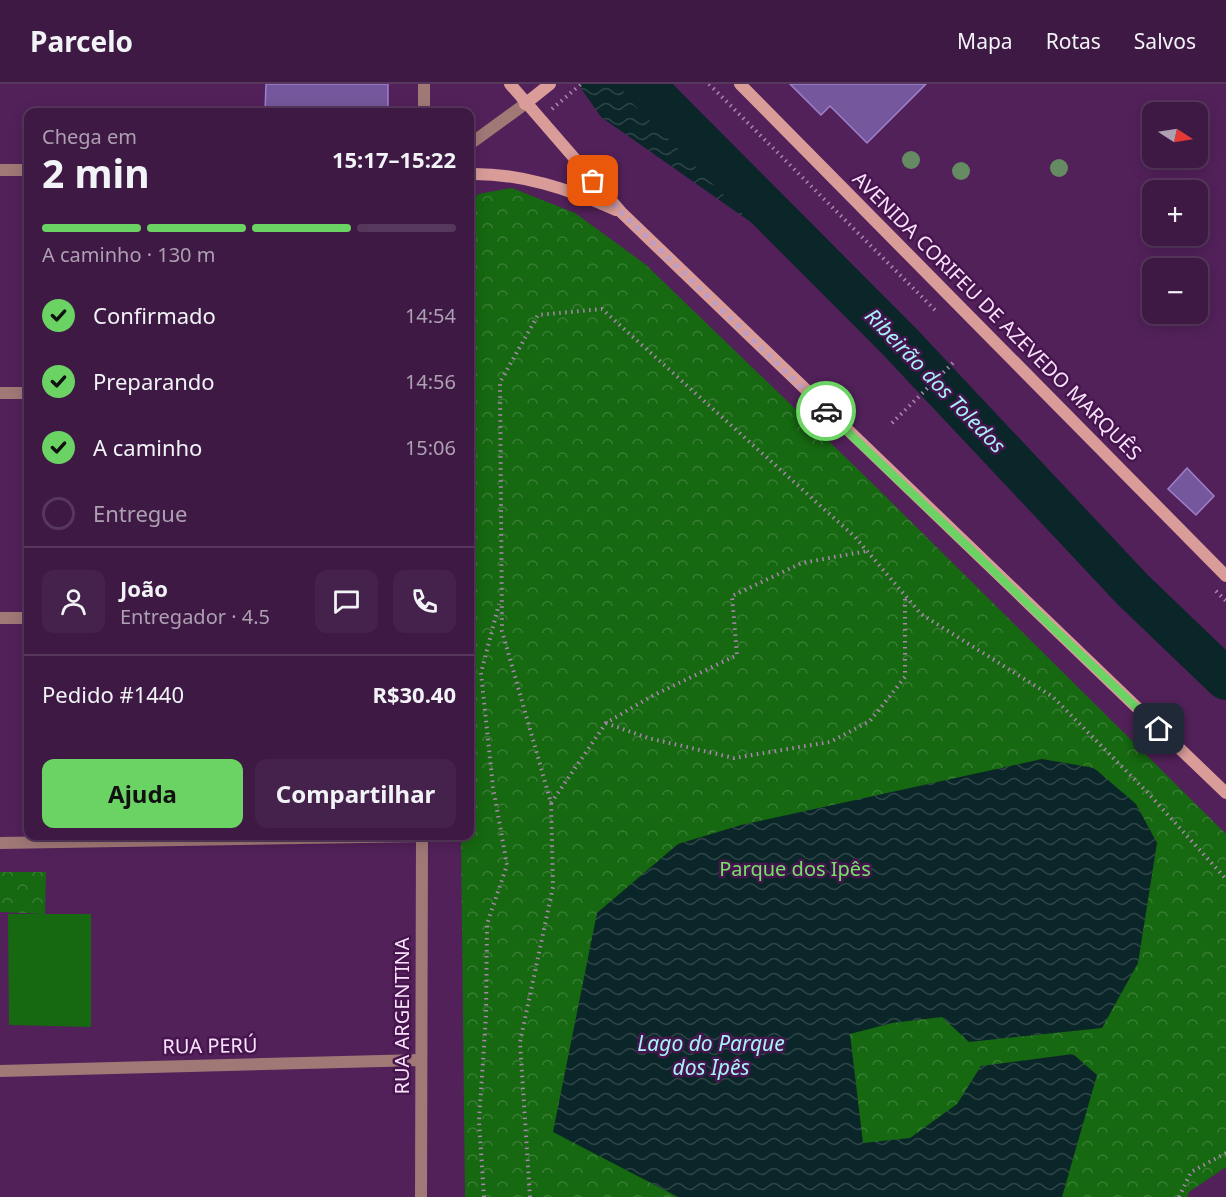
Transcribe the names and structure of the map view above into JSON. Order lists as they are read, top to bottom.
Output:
{
  "streets": {
    "main road": ["AVENIDA CORIFEU DE AZEVEDO MARQUÊS"],
    "street": ["RUA ARGENTINA", "RUA PERÚ"]
  },
  "crossings": [
    ["RUA ARGENTINA", "RUA PERÚ"]
  ],
  "water": ["Ribeirão dos Toledos", "Lago do Parque dos Ipês"],
  "parks": ["Parque dos Ipês"],
  "north": "right",
  "page": {
    "header": "Parcelo",
    "nav": ["Mapa", "Rotas", "Salvos"],
    "map_buttons": ["+", "−"],
    "heading": ["2 min", "Chega em", "15:17–15:22"],
    "panel": [
      "João",
      "Entregador · 4.5",
      "Pedido #1440",
      "R$30.40"
    ],
    "bar": "A caminho · 130 m",
    "list": [
      ["Confirmado", "14:54"],
      ["Preparando", "14:56"],
      ["A caminho", "15:06"],
      "Entregue"
    ],
    "buttons": ["Ajuda", "Compartilhar"]
  }
}
